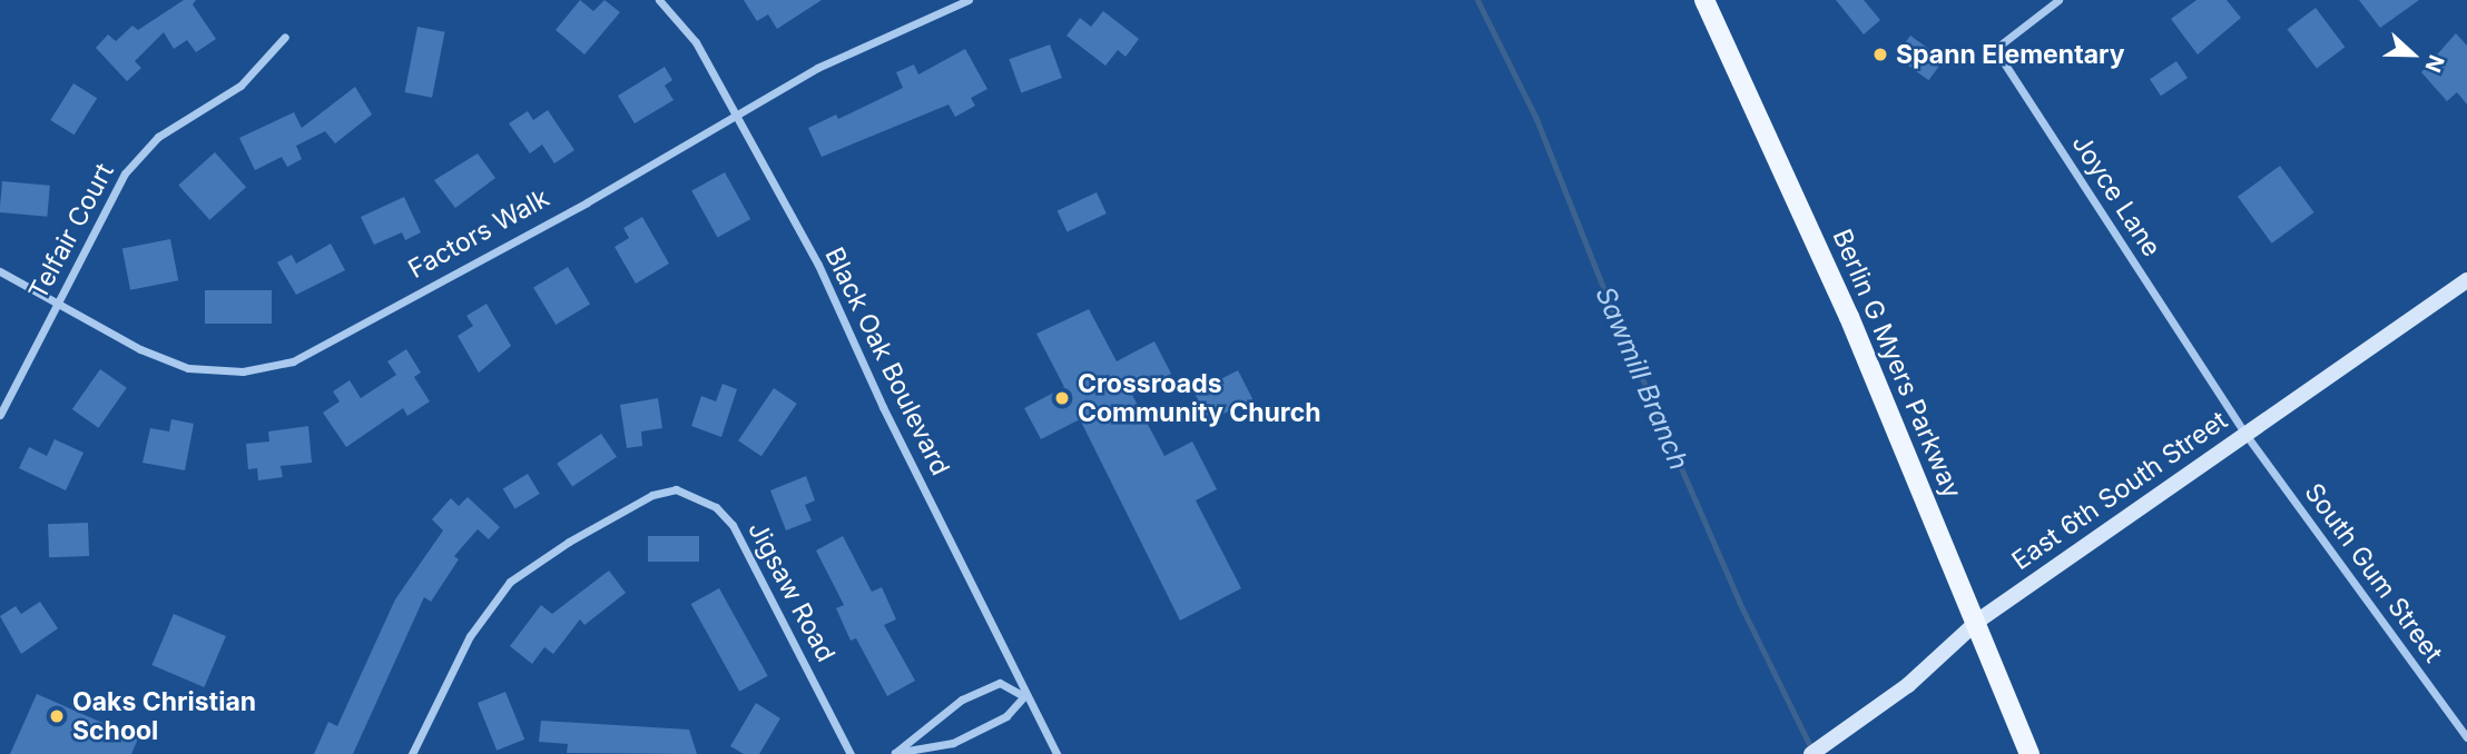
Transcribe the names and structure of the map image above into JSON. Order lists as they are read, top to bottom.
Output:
{
  "streets": {
    "main road": ["Berlin G Myers Parkway"],
    "street": [
      "Joyce Lane",
      "Telfair Court",
      "Factors Walk",
      "Black Oak Boulevard",
      "East 6th South Street",
      "South Gum Street",
      "Jigsaw Road"
    ]
  },
  "crossings": [
    ["Joyce Lane", "East 6th South Street"],
    ["Joyce Lane", "South Gum Street"],
    ["Telfair Court", "Factors Walk"],
    ["Factors Walk", "Black Oak Boulevard"],
    ["Berlin G Myers Parkway", "East 6th South Street"],
    ["East 6th South Street", "South Gum Street"]
  ],
  "water": ["Sawmill Branch"],
  "places": ["Spann Elementary", "Crossroads Community Church", "Oaks Christian School"],
  "north": "right"
}
